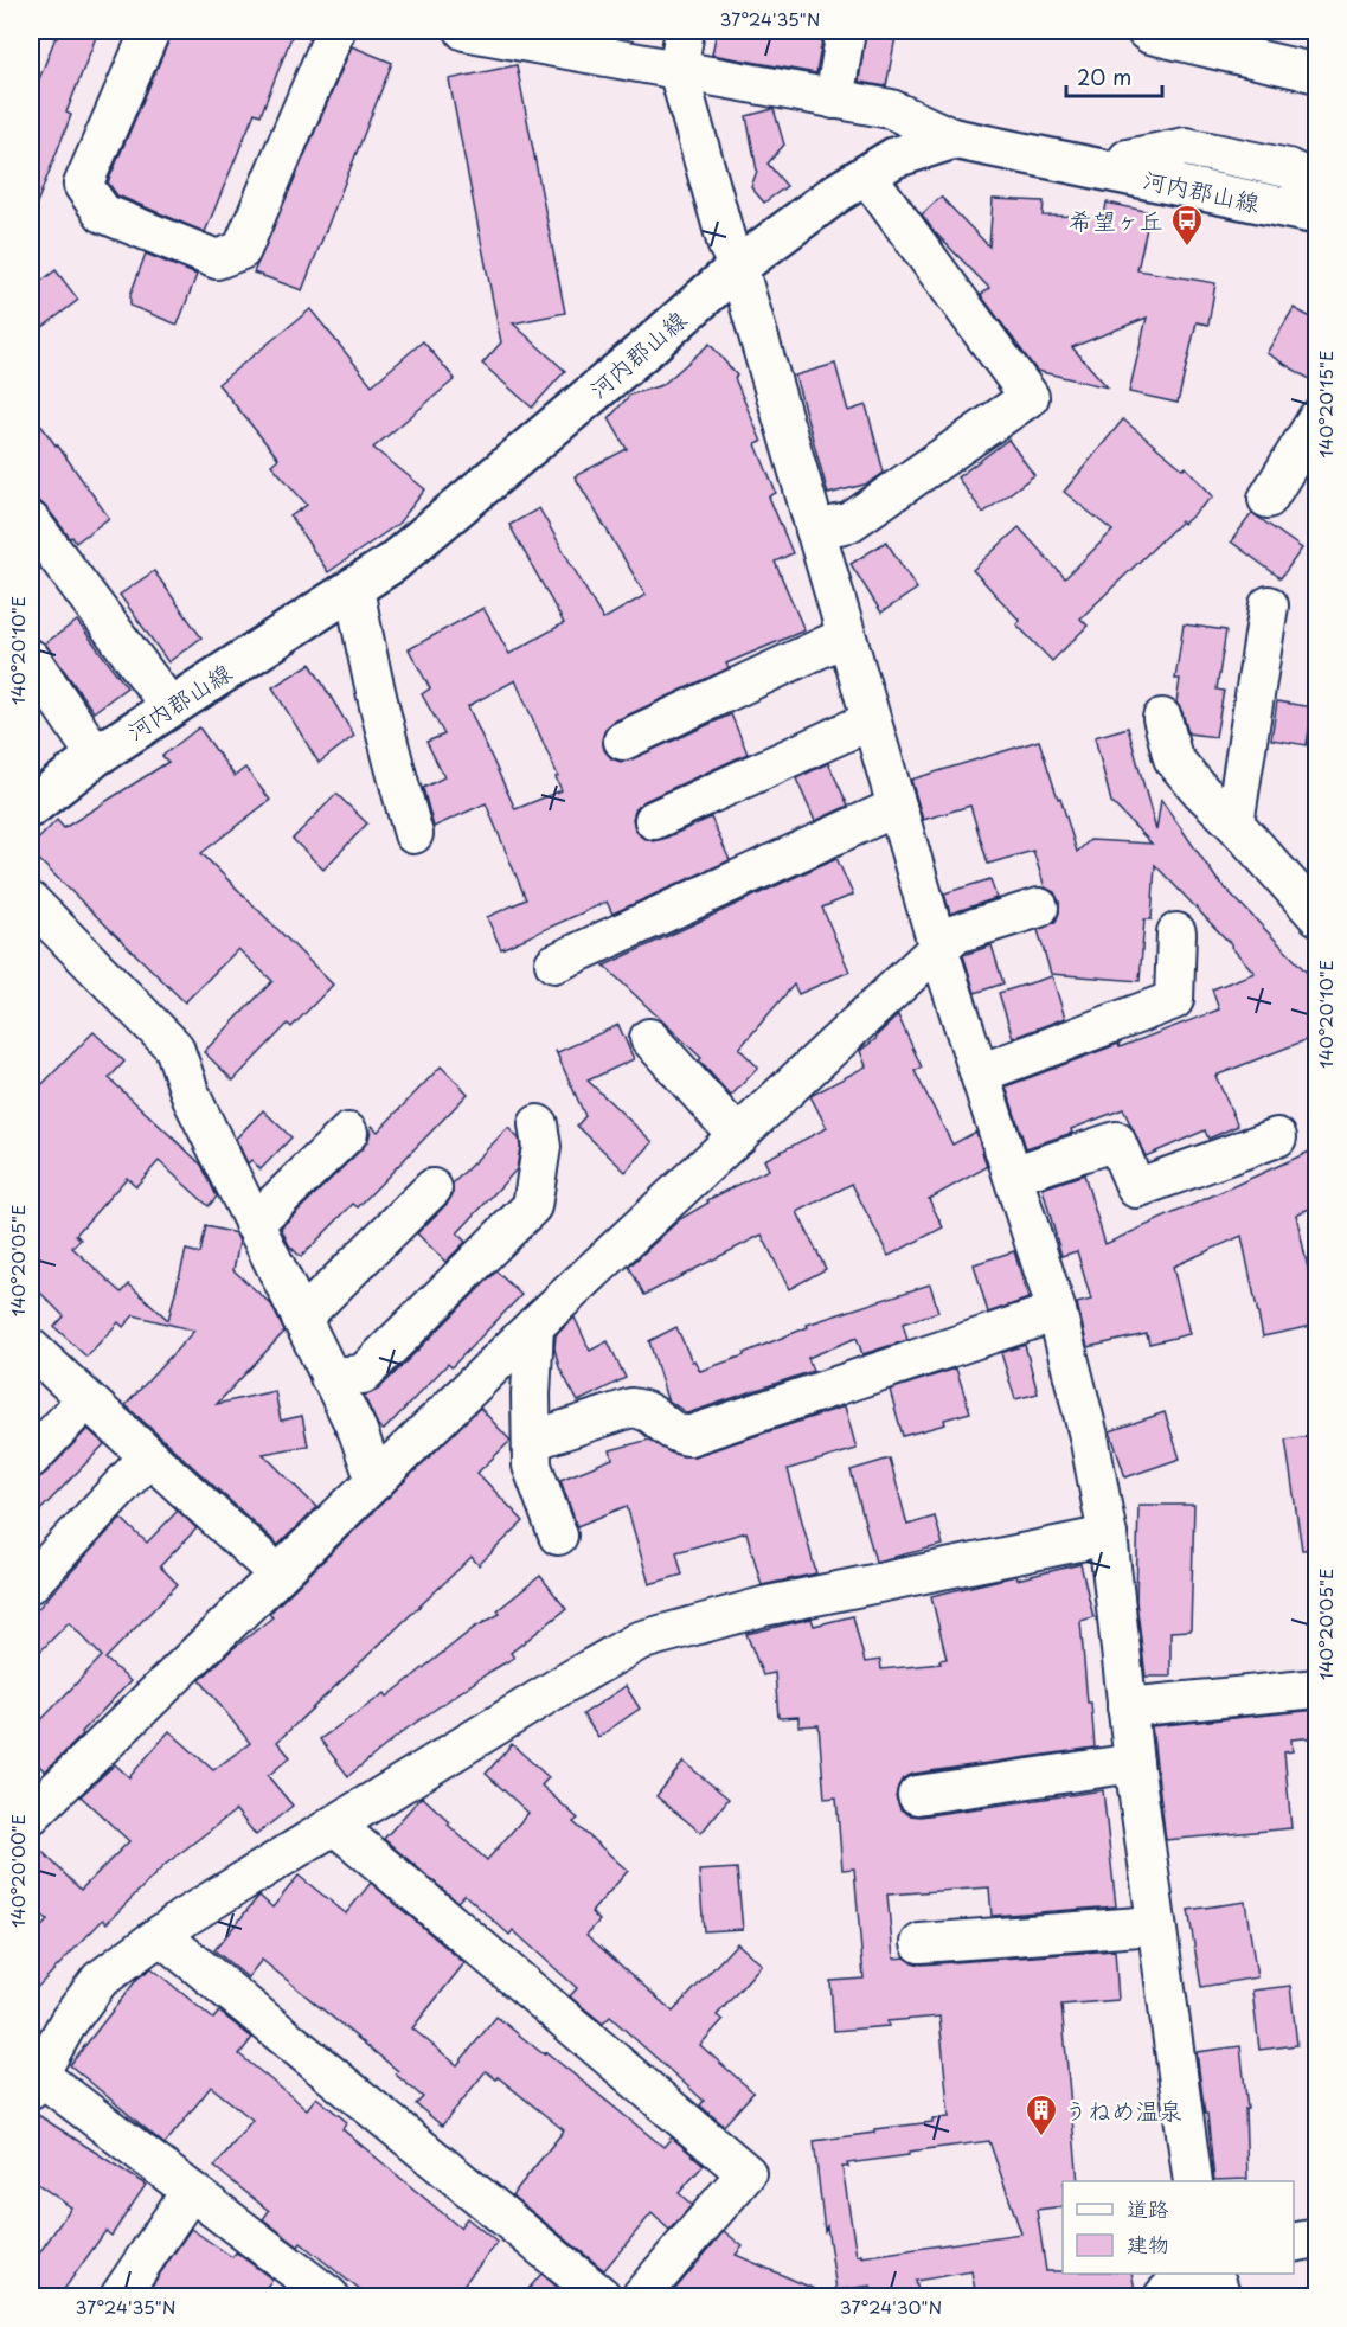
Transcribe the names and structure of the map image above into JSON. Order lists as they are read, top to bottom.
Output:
{
  "streets": {
    "main road": ["河内郡山線"]
  },
  "places": {
    "bus stop": ["希望ヶ丘"],
    "building": ["うねめ温泉"]
  },
  "legend": ["道路", "建物"],
  "scale_bar": "20 m",
  "coordinates": [
    "37°24'35\"N",
    "140°20'15\"E",
    "140°20'10\"E",
    "140°20'05\"E",
    "140°20'00\"E",
    "37°24'30\"N"
  ]
}
